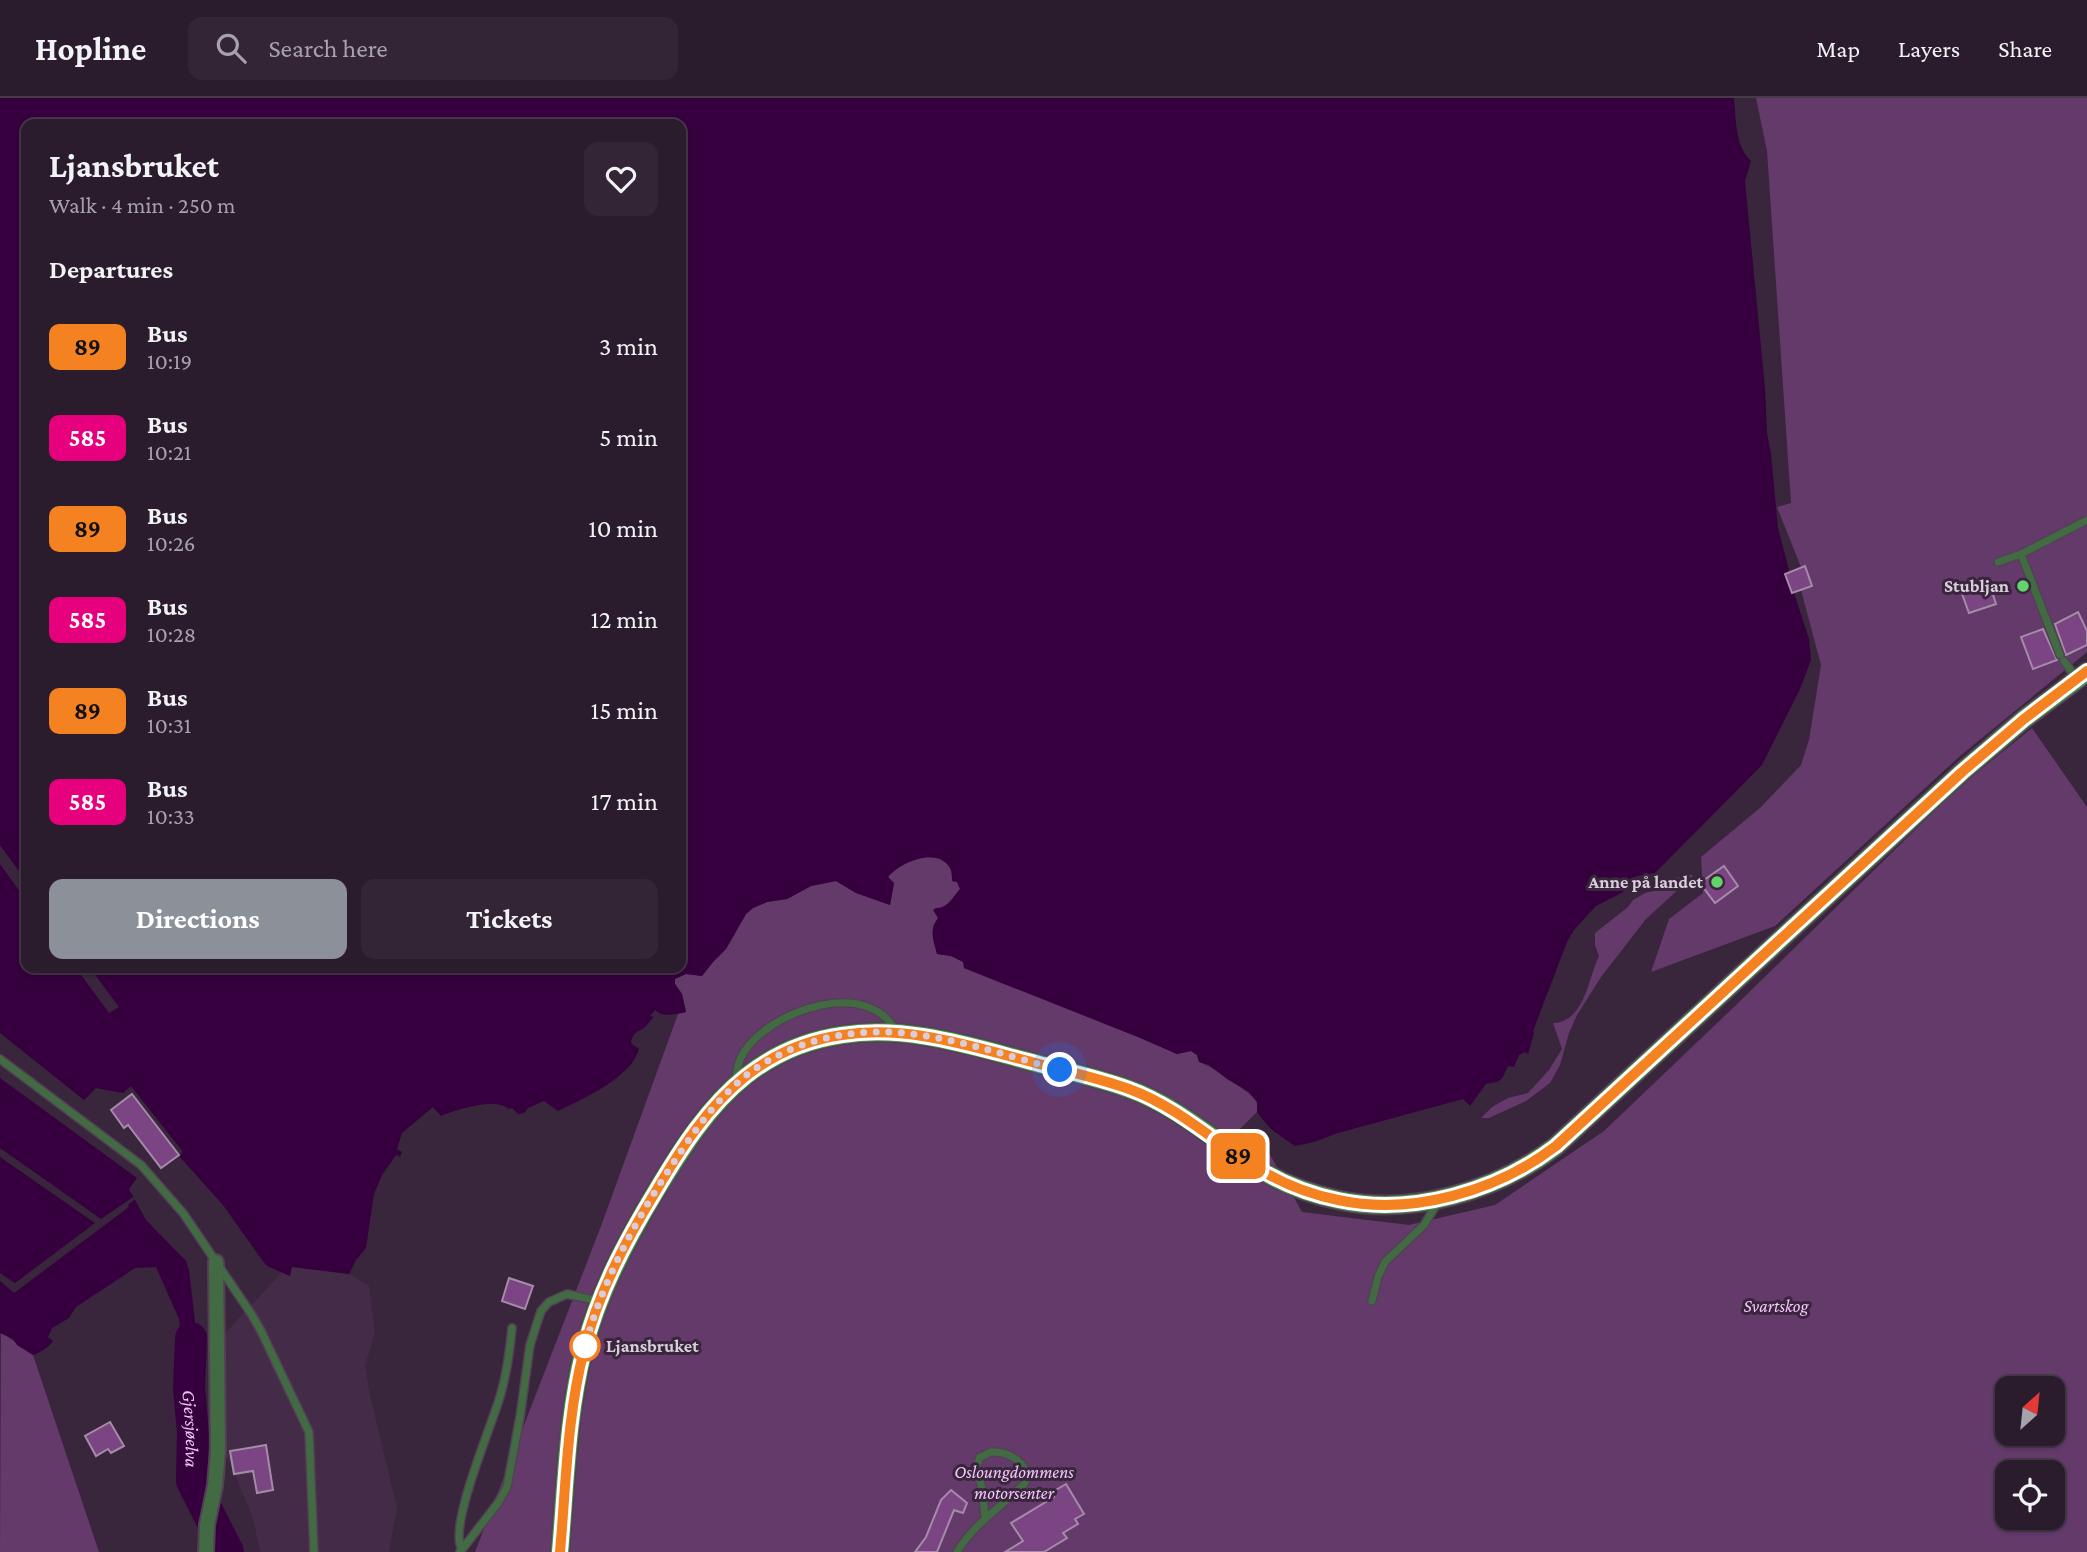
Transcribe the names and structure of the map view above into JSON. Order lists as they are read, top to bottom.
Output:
{
  "water": ["Gjersjøelva"],
  "parks": ["Svartskog", "Osloungdommens motorsenter"],
  "places": ["Stubljan", "Anne på landet", "Ljansbruket"],
  "lines": ["bus line 89"],
  "north": "top right",
  "page": {
    "header": "Hopline",
    "search": "Search here",
    "nav": ["Map", "Layers", "Share"],
    "on_map": "89",
    "heading": [
      ["Ljansbruket", "Walk · 4 min · 250 m"],
      "Departures"
    ],
    "list": [
      {
        "mark": "89",
        "name": "Bus",
        "note": "10:19",
        "value": "3 min"
      },
      {
        "mark": "585",
        "name": "Bus",
        "note": "10:21",
        "value": "5 min"
      },
      {
        "mark": "89",
        "name": "Bus",
        "note": "10:26",
        "value": "10 min"
      },
      {
        "mark": "585",
        "name": "Bus",
        "note": "10:28",
        "value": "12 min"
      },
      {
        "mark": "89",
        "name": "Bus",
        "note": "10:31",
        "value": "15 min"
      },
      {
        "mark": "585",
        "name": "Bus",
        "note": "10:33",
        "value": "17 min"
      }
    ],
    "buttons": ["Directions", "Tickets"]
  }
}
